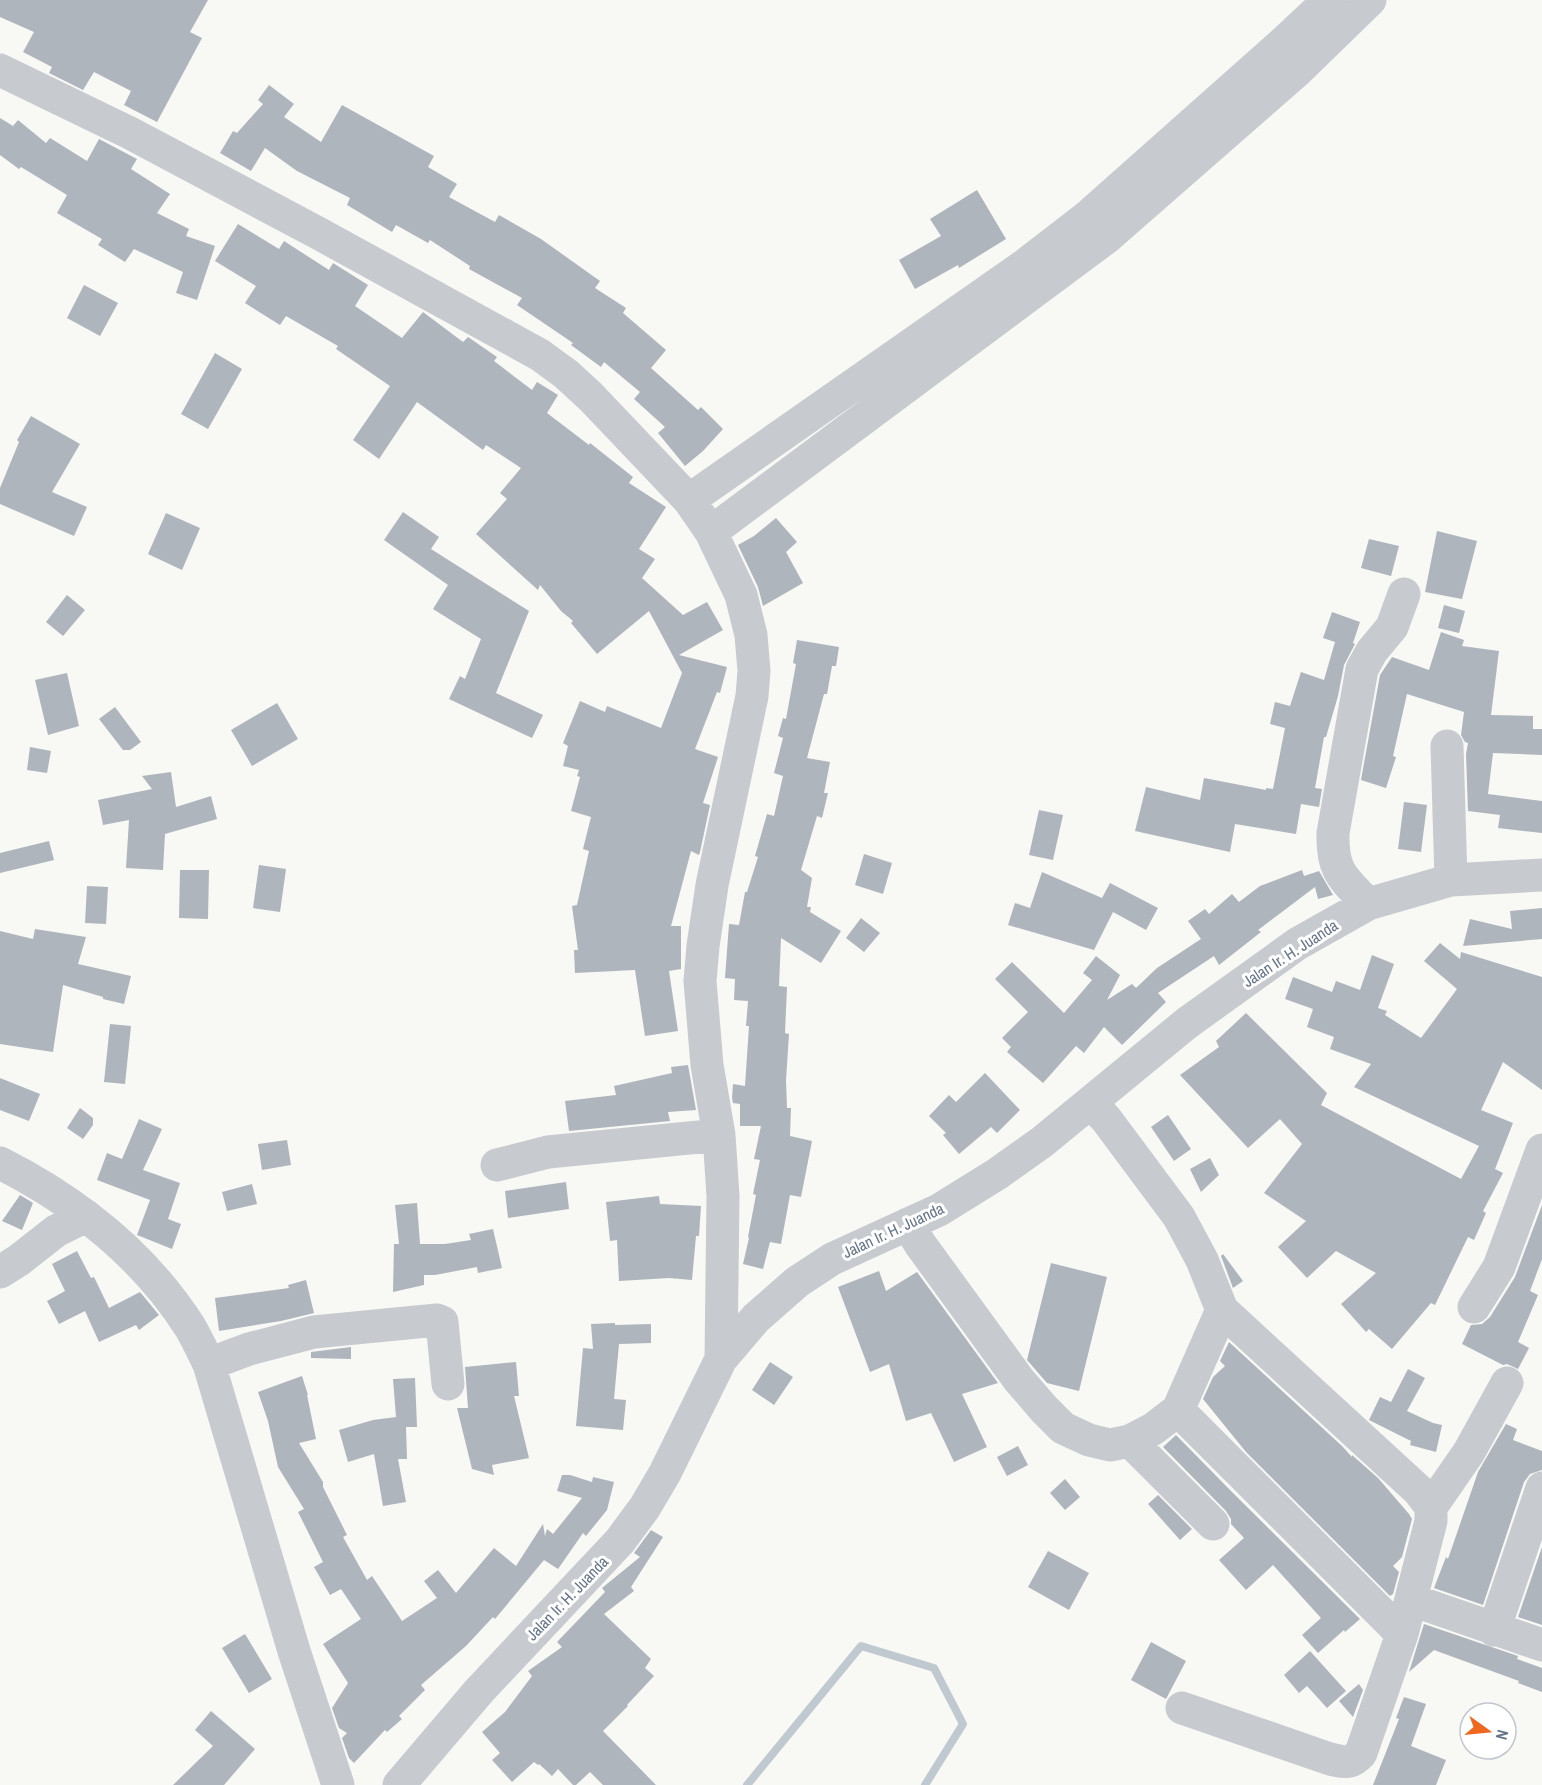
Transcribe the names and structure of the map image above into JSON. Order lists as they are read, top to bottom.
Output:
{
  "streets": {
    "street": ["Jalan Ir. H. Juanda"]
  },
  "north": "right"
}
